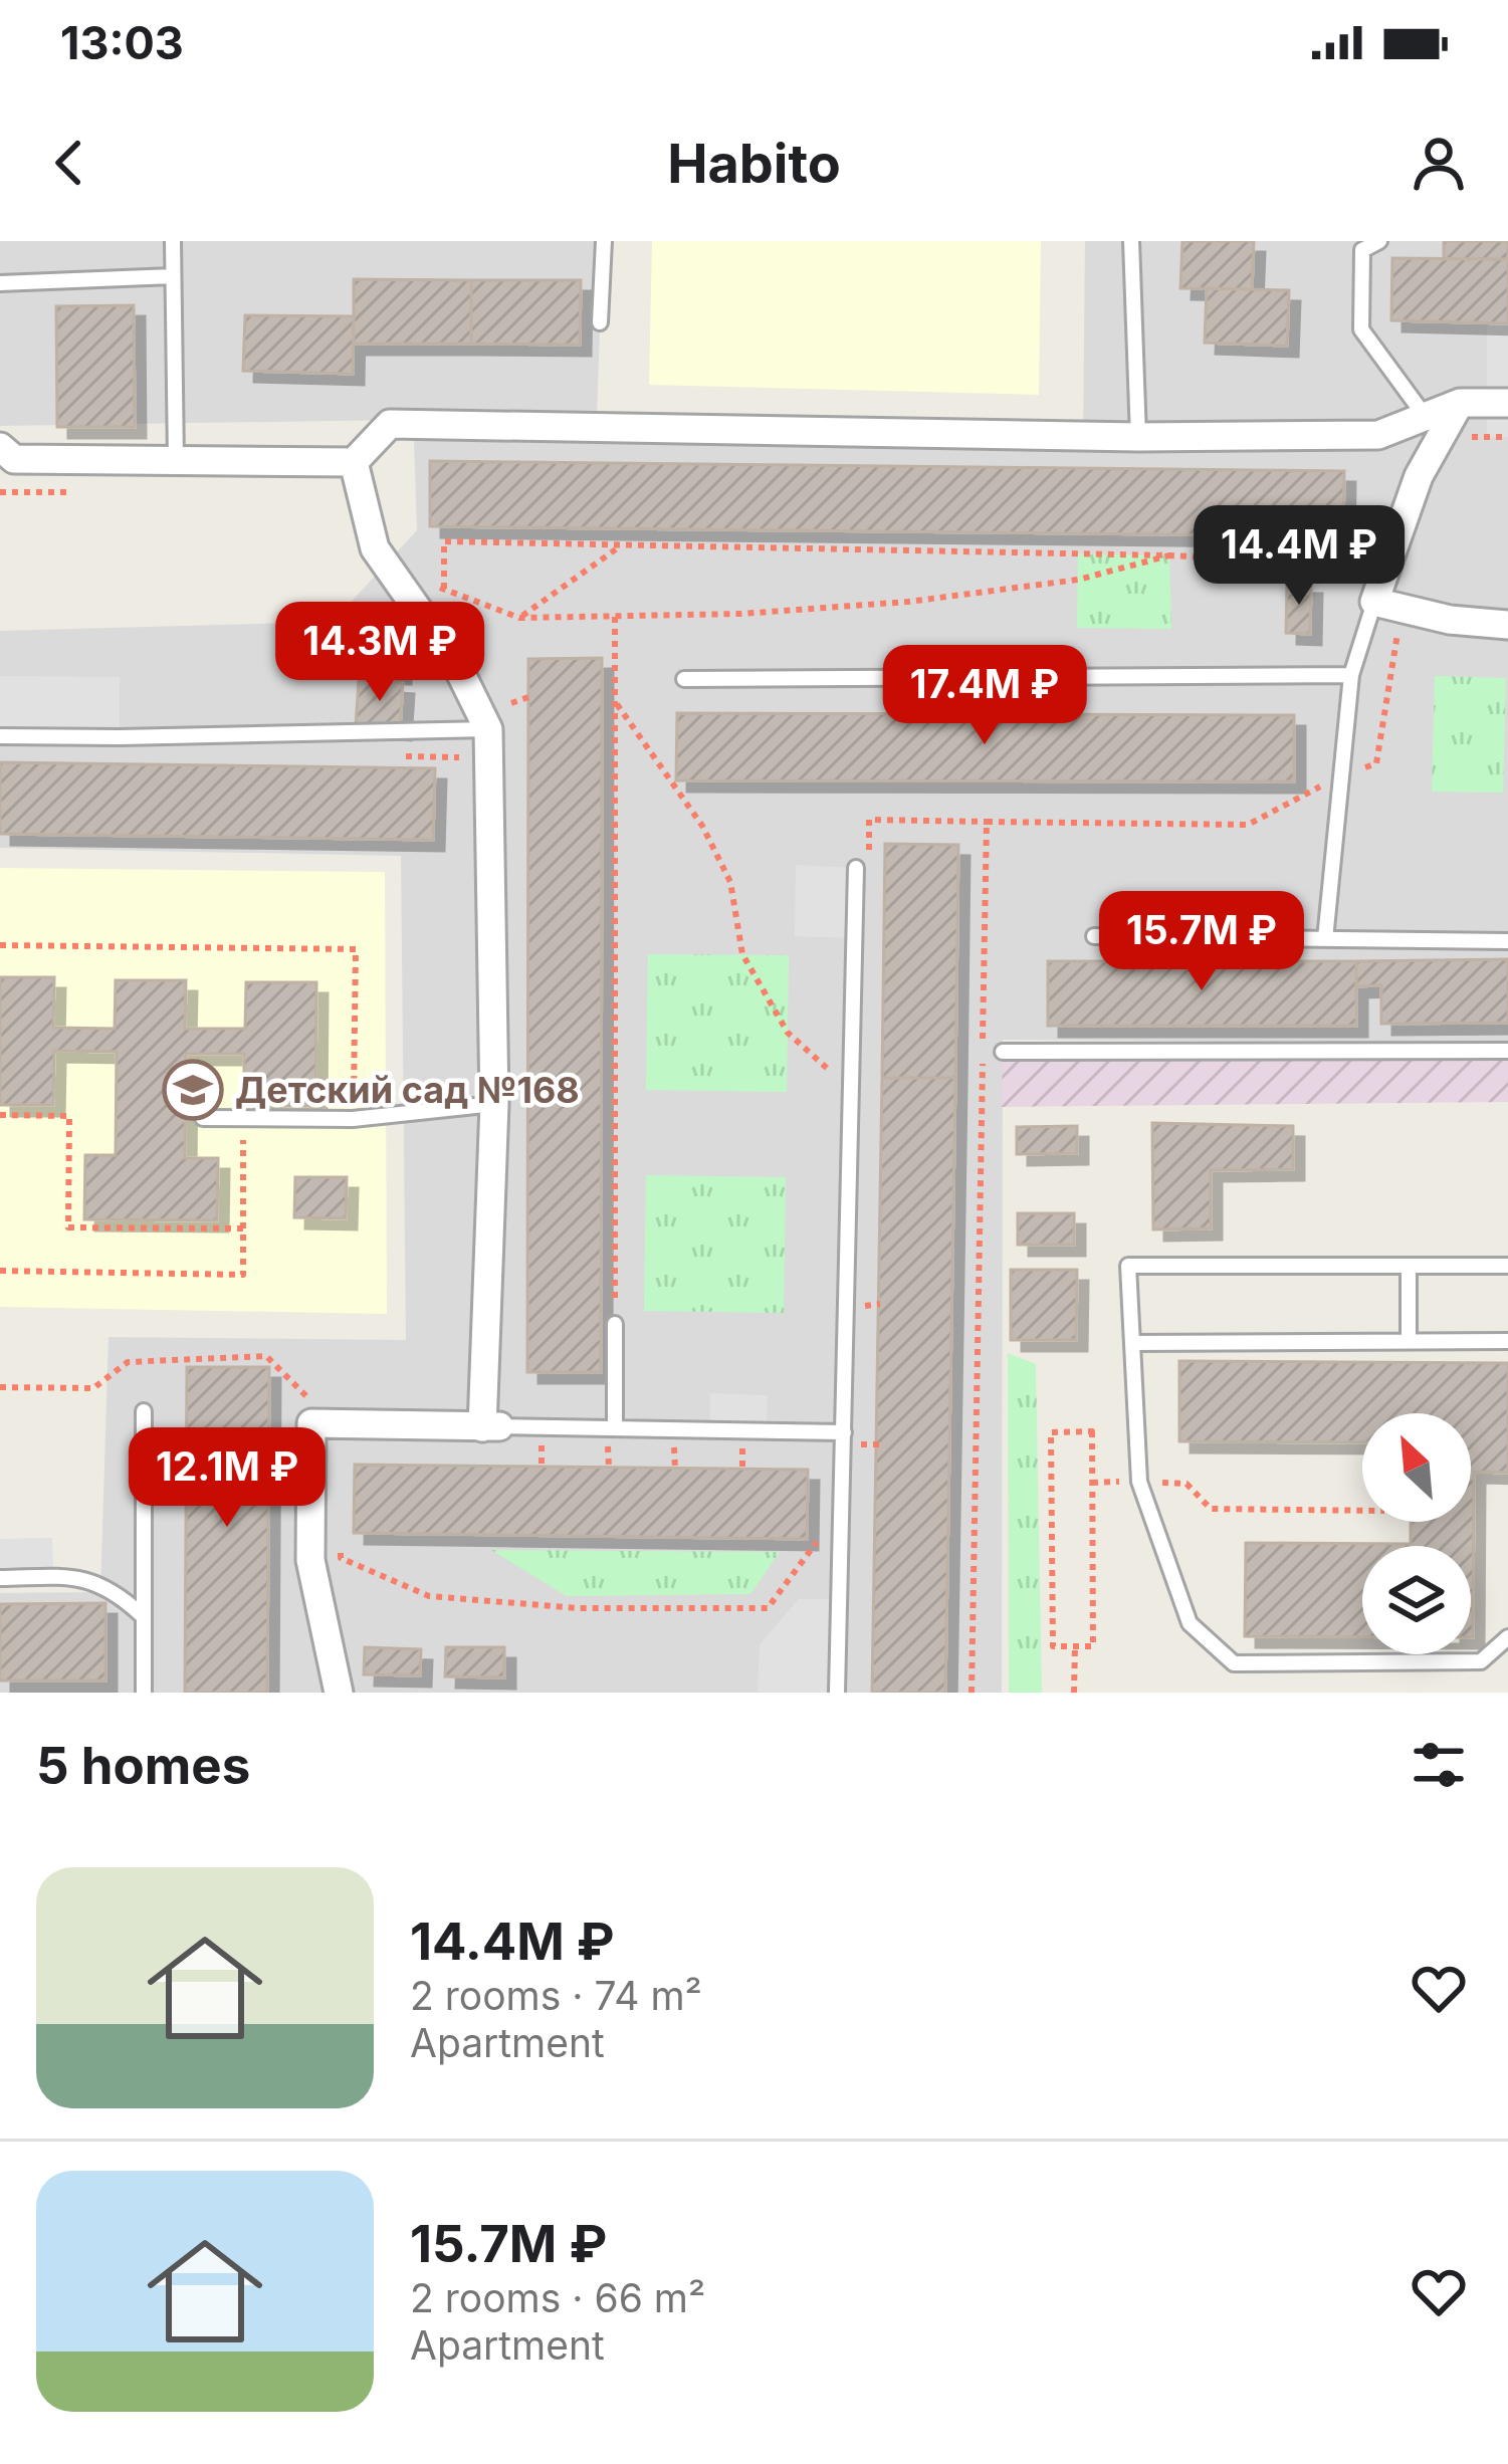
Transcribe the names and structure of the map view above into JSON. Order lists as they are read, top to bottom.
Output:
{
  "places": {
    "school or university": ["Детский сад №168"]
  },
  "north": "top left",
  "page": {
    "status": "13:03",
    "header": "Habito",
    "price": [
      "14.4M ₽",
      "14.3M ₽",
      "17.4M ₽",
      "15.7M ₽",
      "12.1M ₽"
    ],
    "heading": "5 homes",
    "list": [
      {
        "name": "14.4M ₽",
        "note": "2 rooms · 74 m² · Apartment"
      },
      {
        "name": "15.7M ₽",
        "note": "2 rooms · 66 m² · Apartment"
      }
    ]
  }
}
